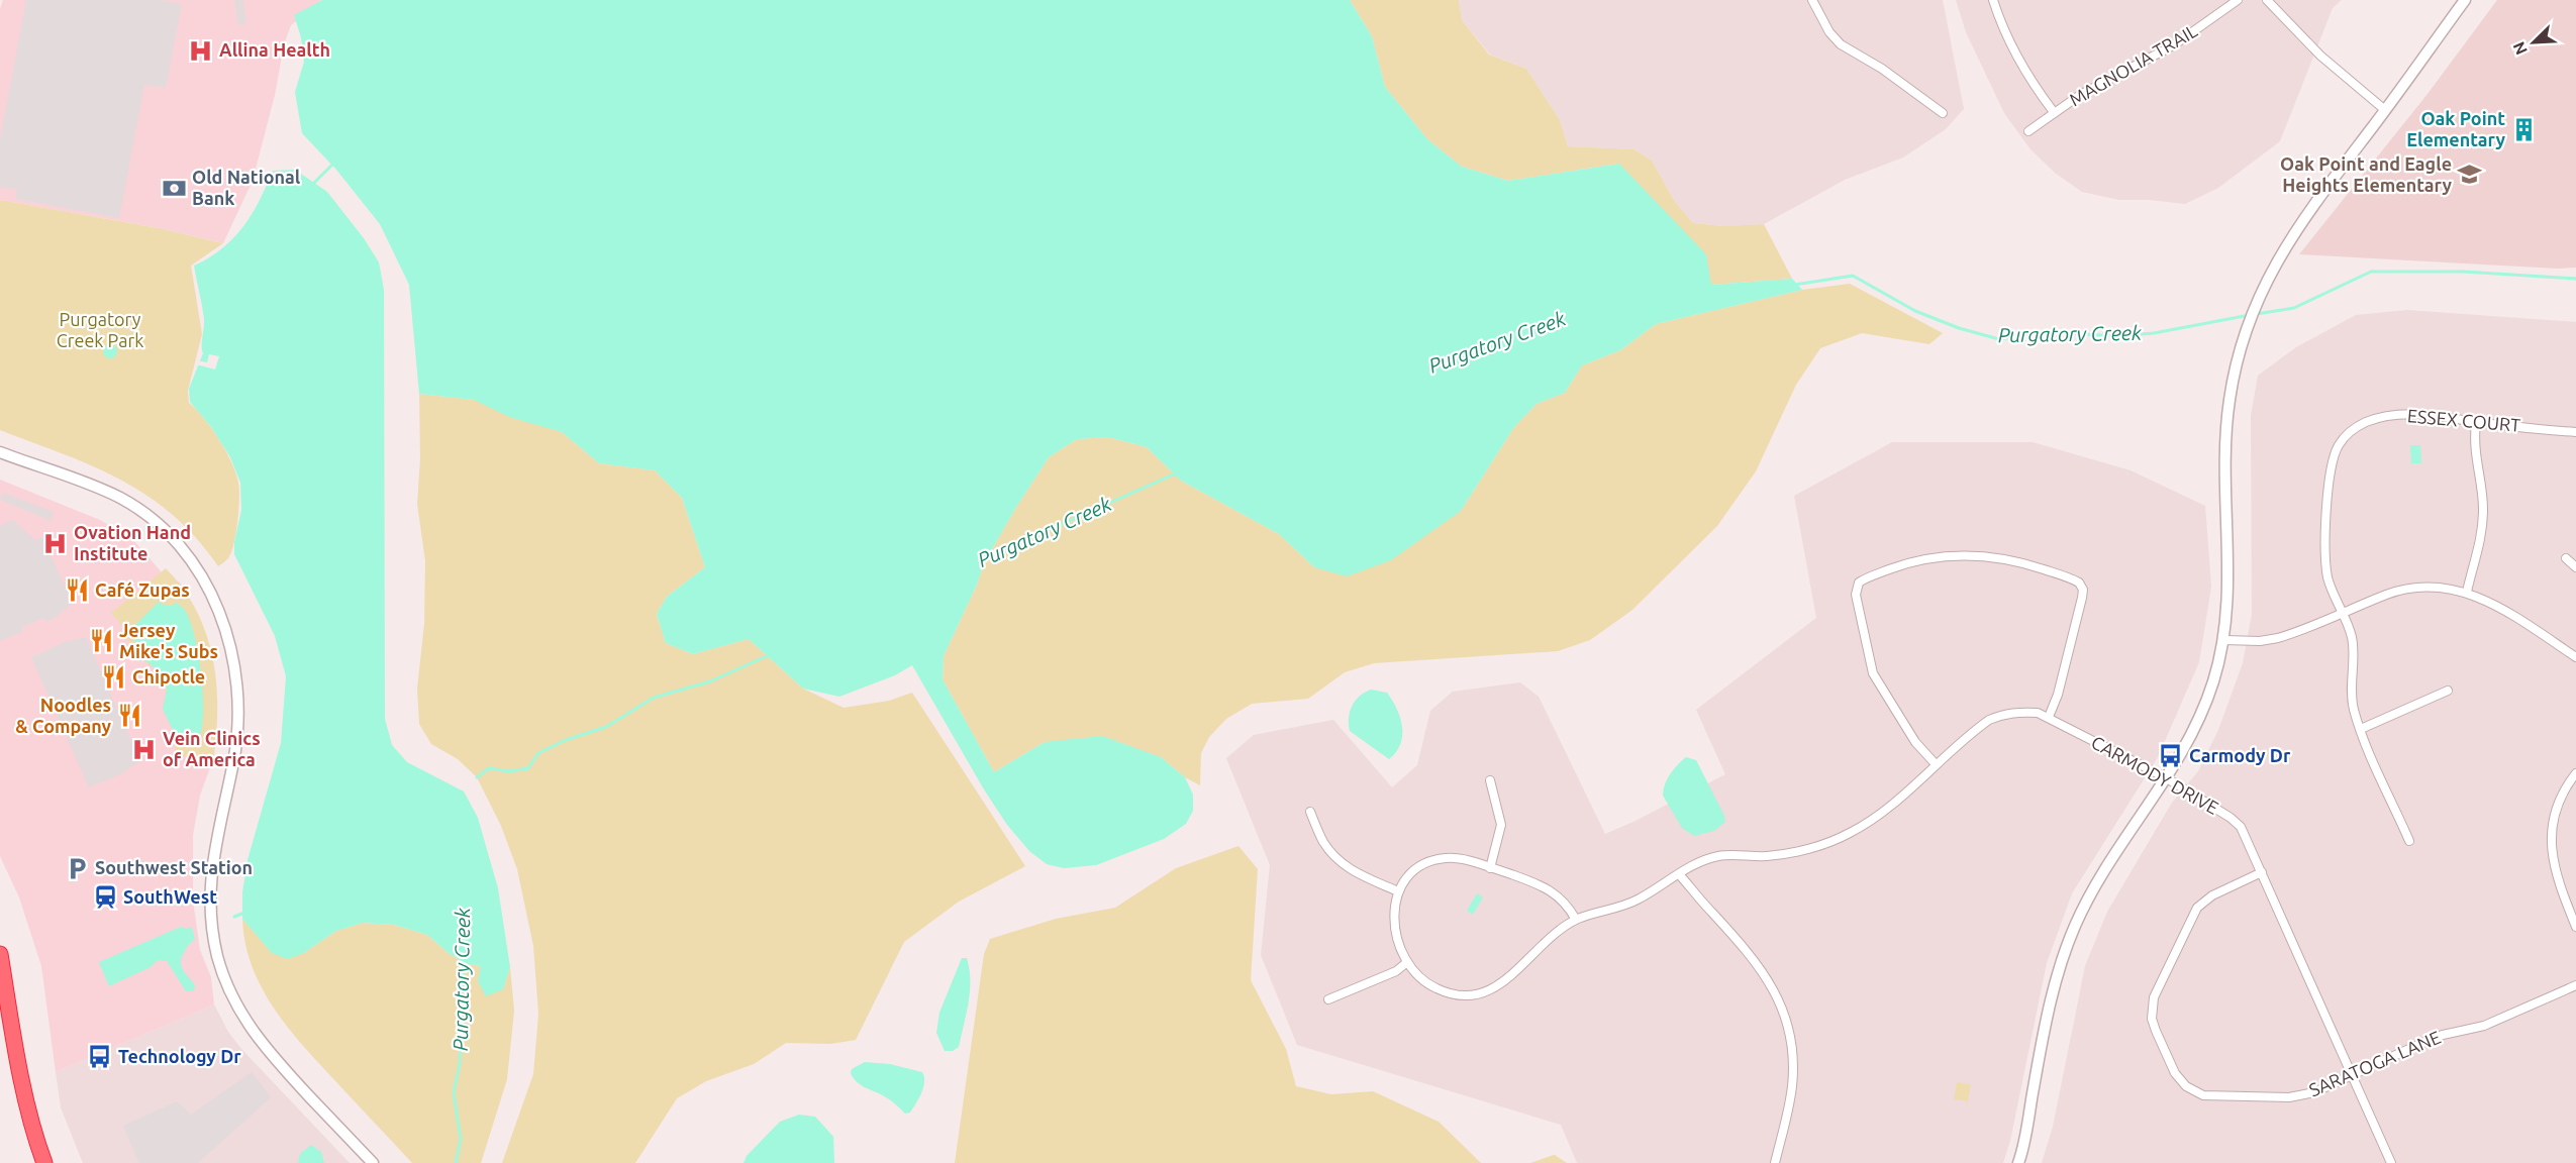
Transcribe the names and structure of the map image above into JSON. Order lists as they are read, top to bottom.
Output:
{
  "streets": {
    "street": [
      "MAGNOLIA TRAIL",
      "ESSEX COURT",
      "CARMODY DRIVE",
      "SARATOGA LANE"
    ]
  },
  "crossings": [
    ["CARMODY DRIVE", "SARATOGA LANE"]
  ],
  "water": ["Purgatory Creek"],
  "parks": ["Purgatory Creek Park"],
  "places": {
    "hospital": ["Allina Health", "Ovation Hand Institute", "Vein Clinics of America"],
    "building": ["Oak Point Elementary"],
    "school or university": ["Oak Point and Eagle Heights Elementary"],
    "bank": ["Old National Bank"],
    "restaurant": [
      "Café Zupas",
      "Jersey Mike's Subs",
      "Chipotle",
      "Noodles & Company"
    ],
    "bus stop": ["Carmody Dr", "Technology Dr"],
    "parking": ["Southwest Station"],
    "station": ["SouthWest"]
  },
  "north": "bottom left"
}
